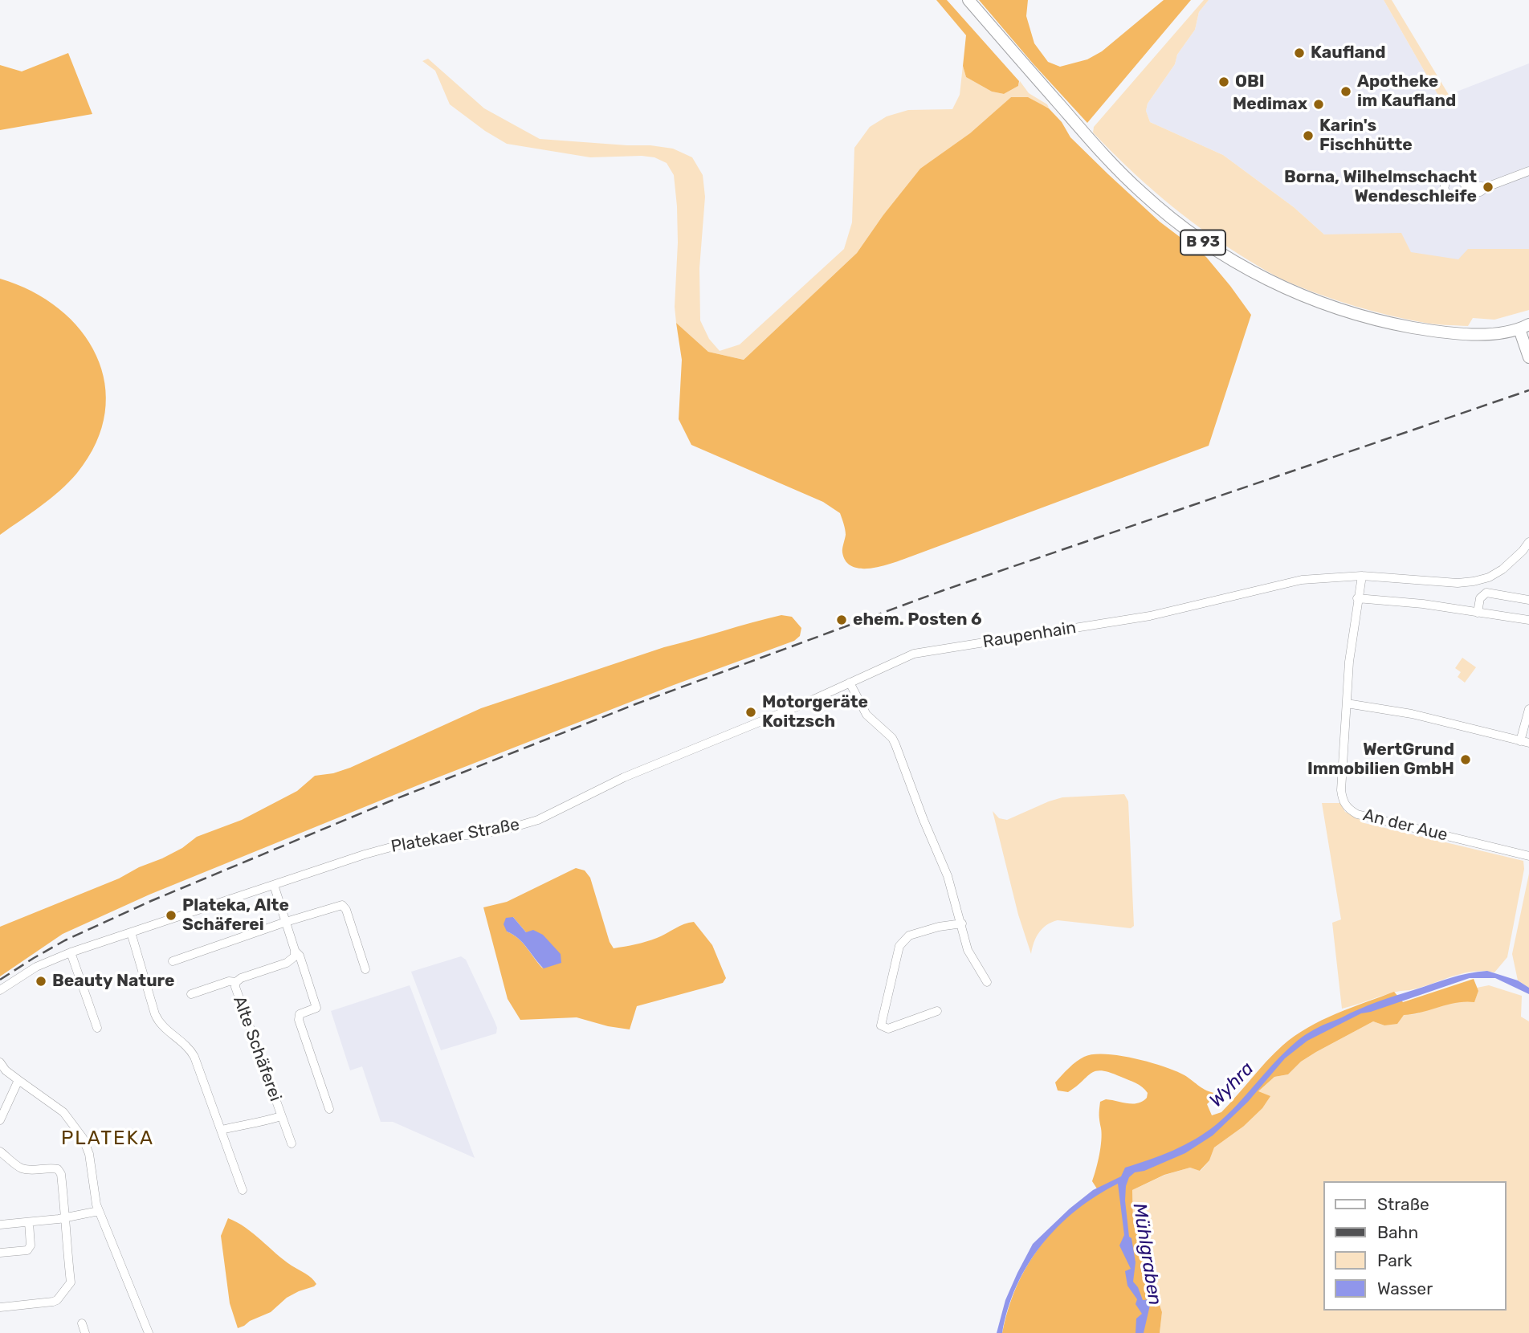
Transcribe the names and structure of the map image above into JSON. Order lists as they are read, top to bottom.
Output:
{
  "streets": {
    "main road": ["B 93"],
    "street": [
      "Raupenhain",
      "An der Aue",
      "Platekaer Straße",
      "Alte Schäferei"
    ]
  },
  "crossings": [
    ["Raupenhain", "An der Aue"],
    ["Raupenhain", "Platekaer Straße"]
  ],
  "districts": ["PLATEKA"],
  "water": ["Wyhra", "Mühlgraben"],
  "places": [
    "Kaufland",
    "OBI",
    "Apotheke im Kaufland",
    "Medimax",
    "Karin's Fischhütte",
    "Borna, Wilhelmschacht Wendeschleife",
    "ehem. Posten 6",
    "Motorgeräte Koitzsch",
    "WertGrund Immobilien GmbH",
    "Plateka, Alte Schäferei",
    "Beauty Nature"
  ],
  "legend": [
    "Straße",
    "Bahn",
    "Park",
    "Wasser"
  ]
}
